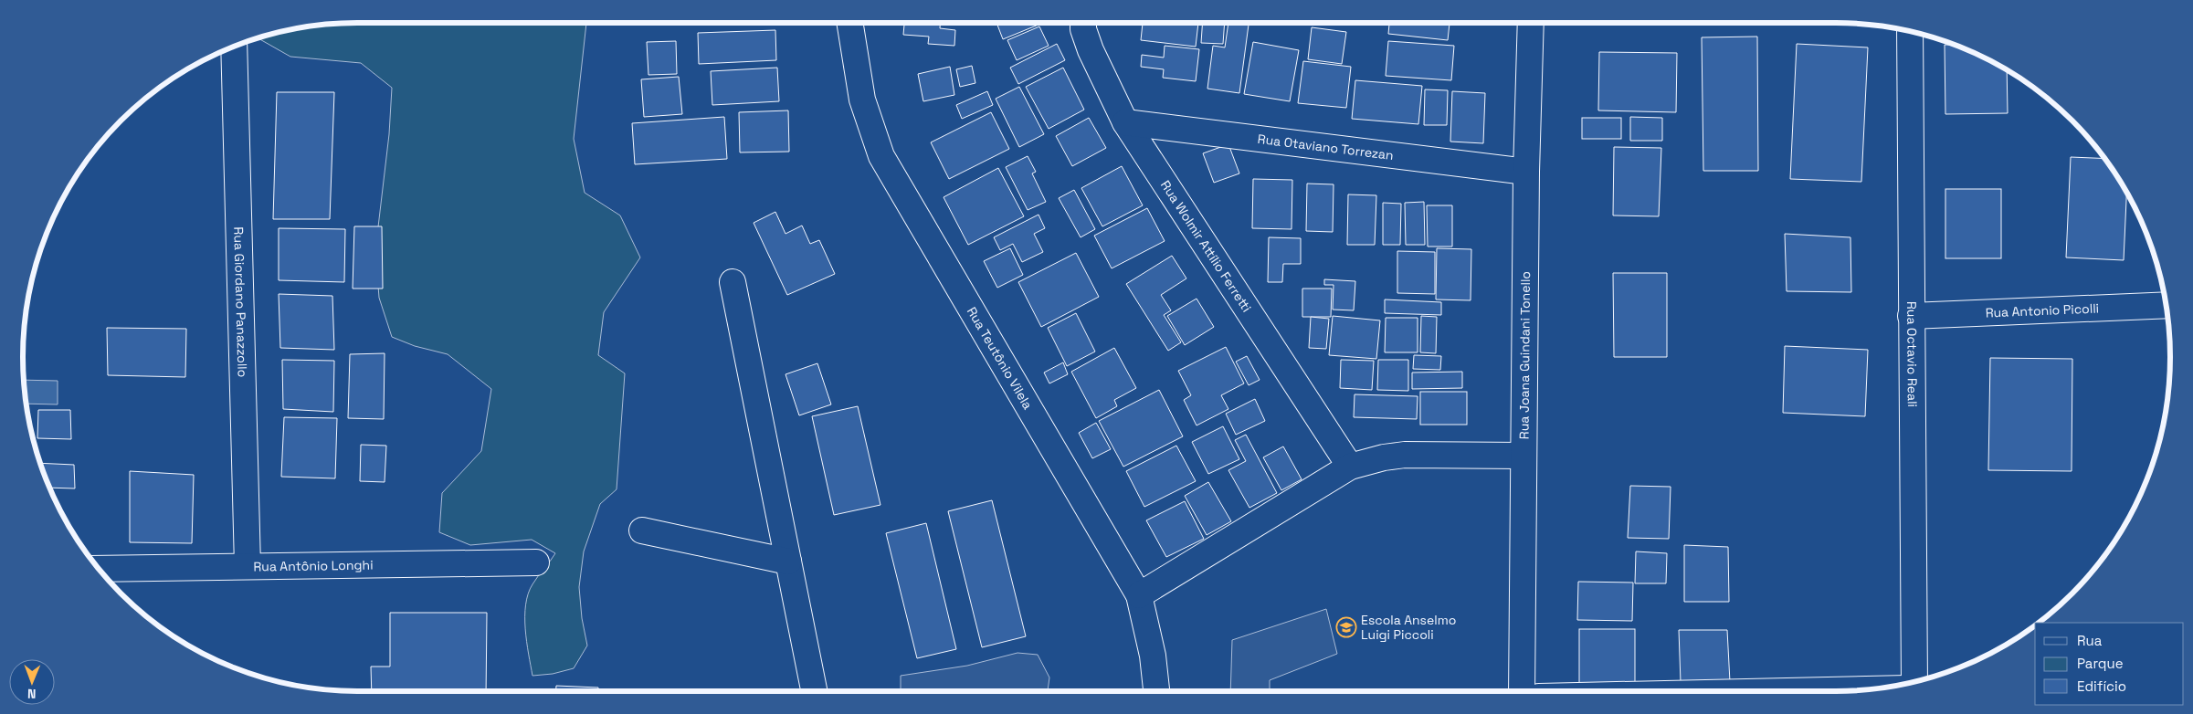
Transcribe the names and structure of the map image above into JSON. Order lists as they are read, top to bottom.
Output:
{
  "streets": {
    "street": [
      "Rua Otaviano Torrezan",
      "Rua Wolmir Attílio Ferretti",
      "Rua Giordano Panazzollo",
      "Rua Antonio Picolli",
      "Rua Octavio Reali",
      "Rua Joana Guindani Tonello",
      "Rua Teutônio Vilela",
      "Rua Antônio Longhi"
    ]
  },
  "crossings": [
    ["Rua Otaviano Torrezan", "Rua Wolmir Attílio Ferretti"],
    ["Rua Otaviano Torrezan", "Rua Joana Guindani Tonello"],
    ["Rua Giordano Panazzollo", "Rua Antônio Longhi"],
    ["Rua Antonio Picolli", "Rua Octavio Reali"]
  ],
  "places": {
    "school or university": ["Escola Anselmo Luigi Piccoli"]
  },
  "legend": ["Rua", "Parque", "Edifício"],
  "north": "bottom"
}
